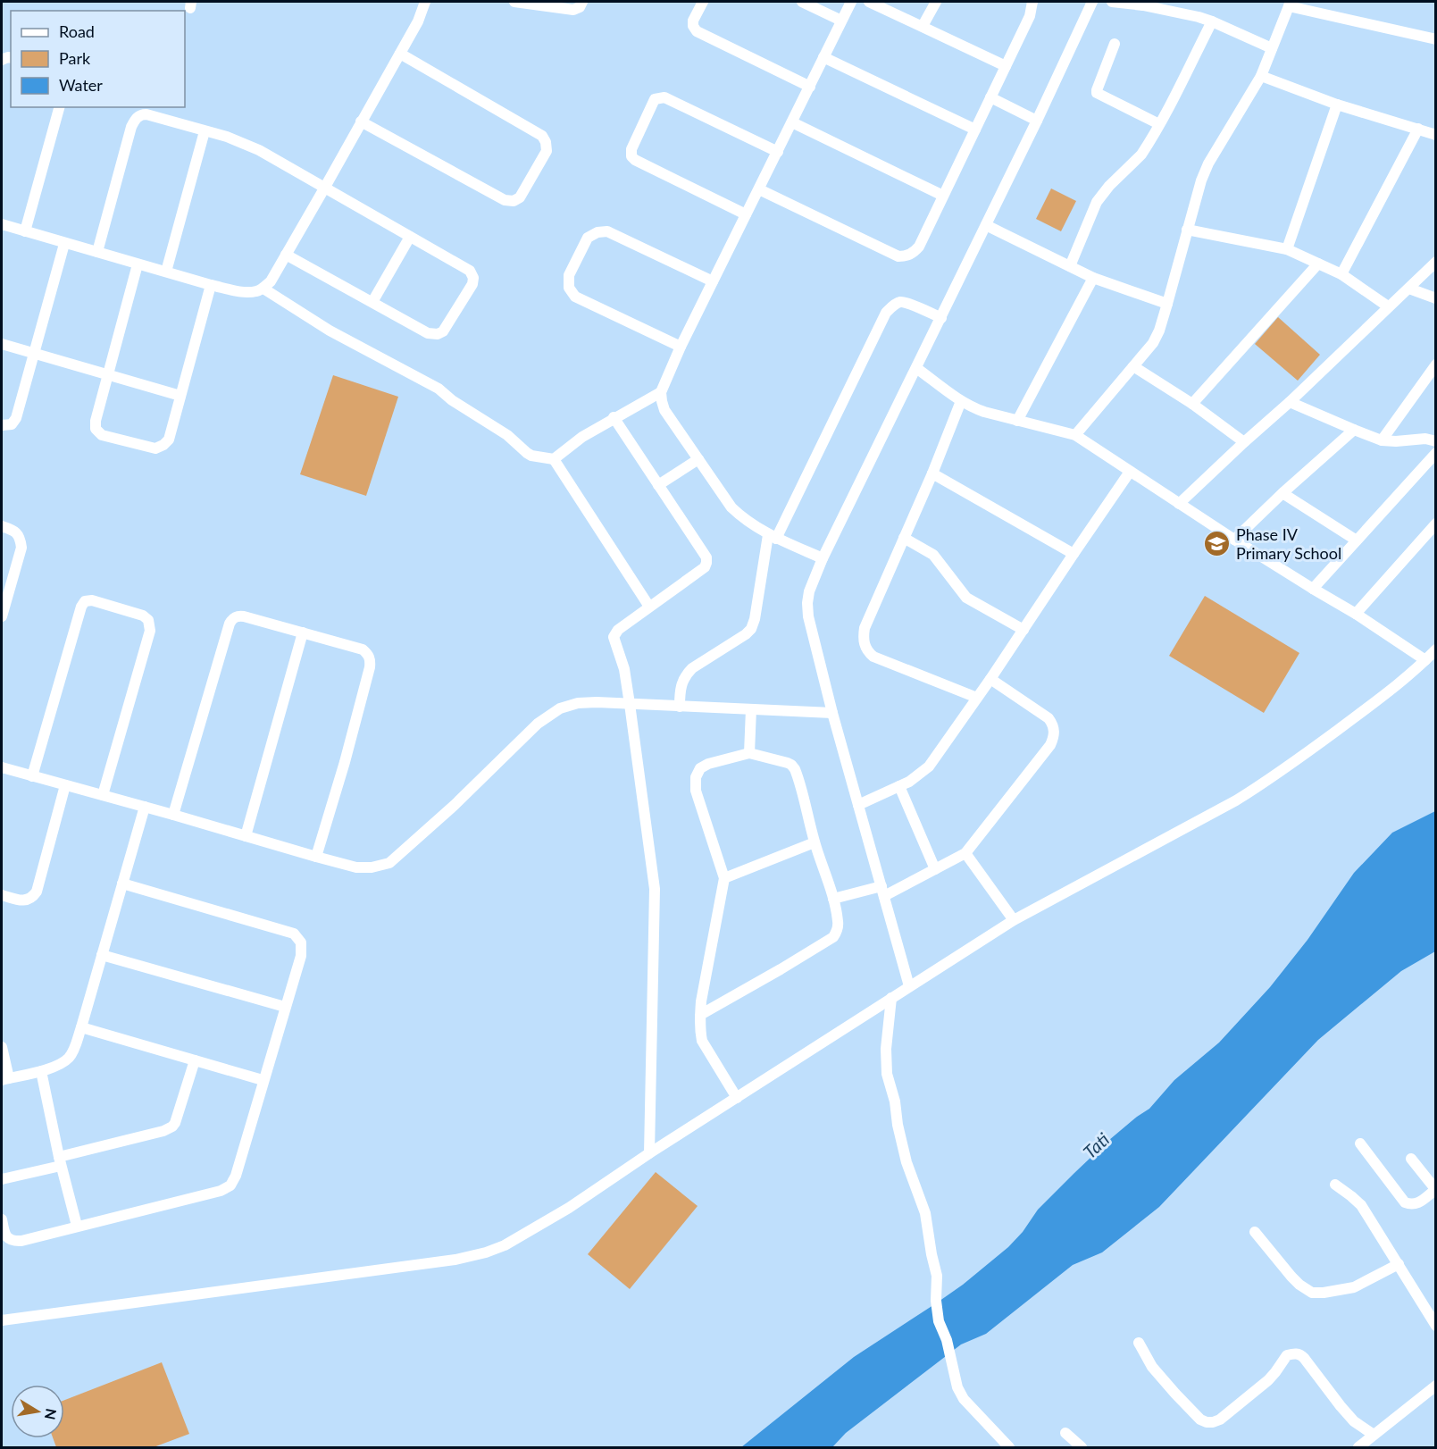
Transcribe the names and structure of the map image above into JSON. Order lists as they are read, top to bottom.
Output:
{
  "water": ["Tati"],
  "places": {
    "school or university": ["Phase IV Primary School"]
  },
  "legend": ["Road", "Park", "Water"],
  "north": "right"
}
